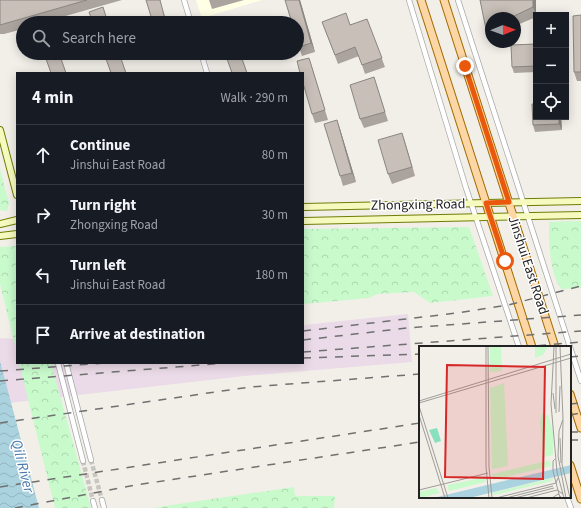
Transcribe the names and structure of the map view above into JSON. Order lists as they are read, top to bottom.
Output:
{
  "streets": {
    "main road": ["Jinshui East Road"],
    "street": ["Zhongxing Road"]
  },
  "crossings": [
    ["Zhongxing Road", "Jinshui East Road"]
  ],
  "water": ["Qili River"],
  "north": "right",
  "page": {
    "map_buttons": ["+", "−"],
    "search": "Search here",
    "heading": ["4 min", "Walk · 290 m"],
    "list": [
      ["Continue", "Jinshui East Road", "80 m"],
      ["Turn right", "Zhongxing Road", "30 m"],
      ["Turn left", "Jinshui East Road", "180 m"],
      "Arrive at destination"
    ]
  }
}
